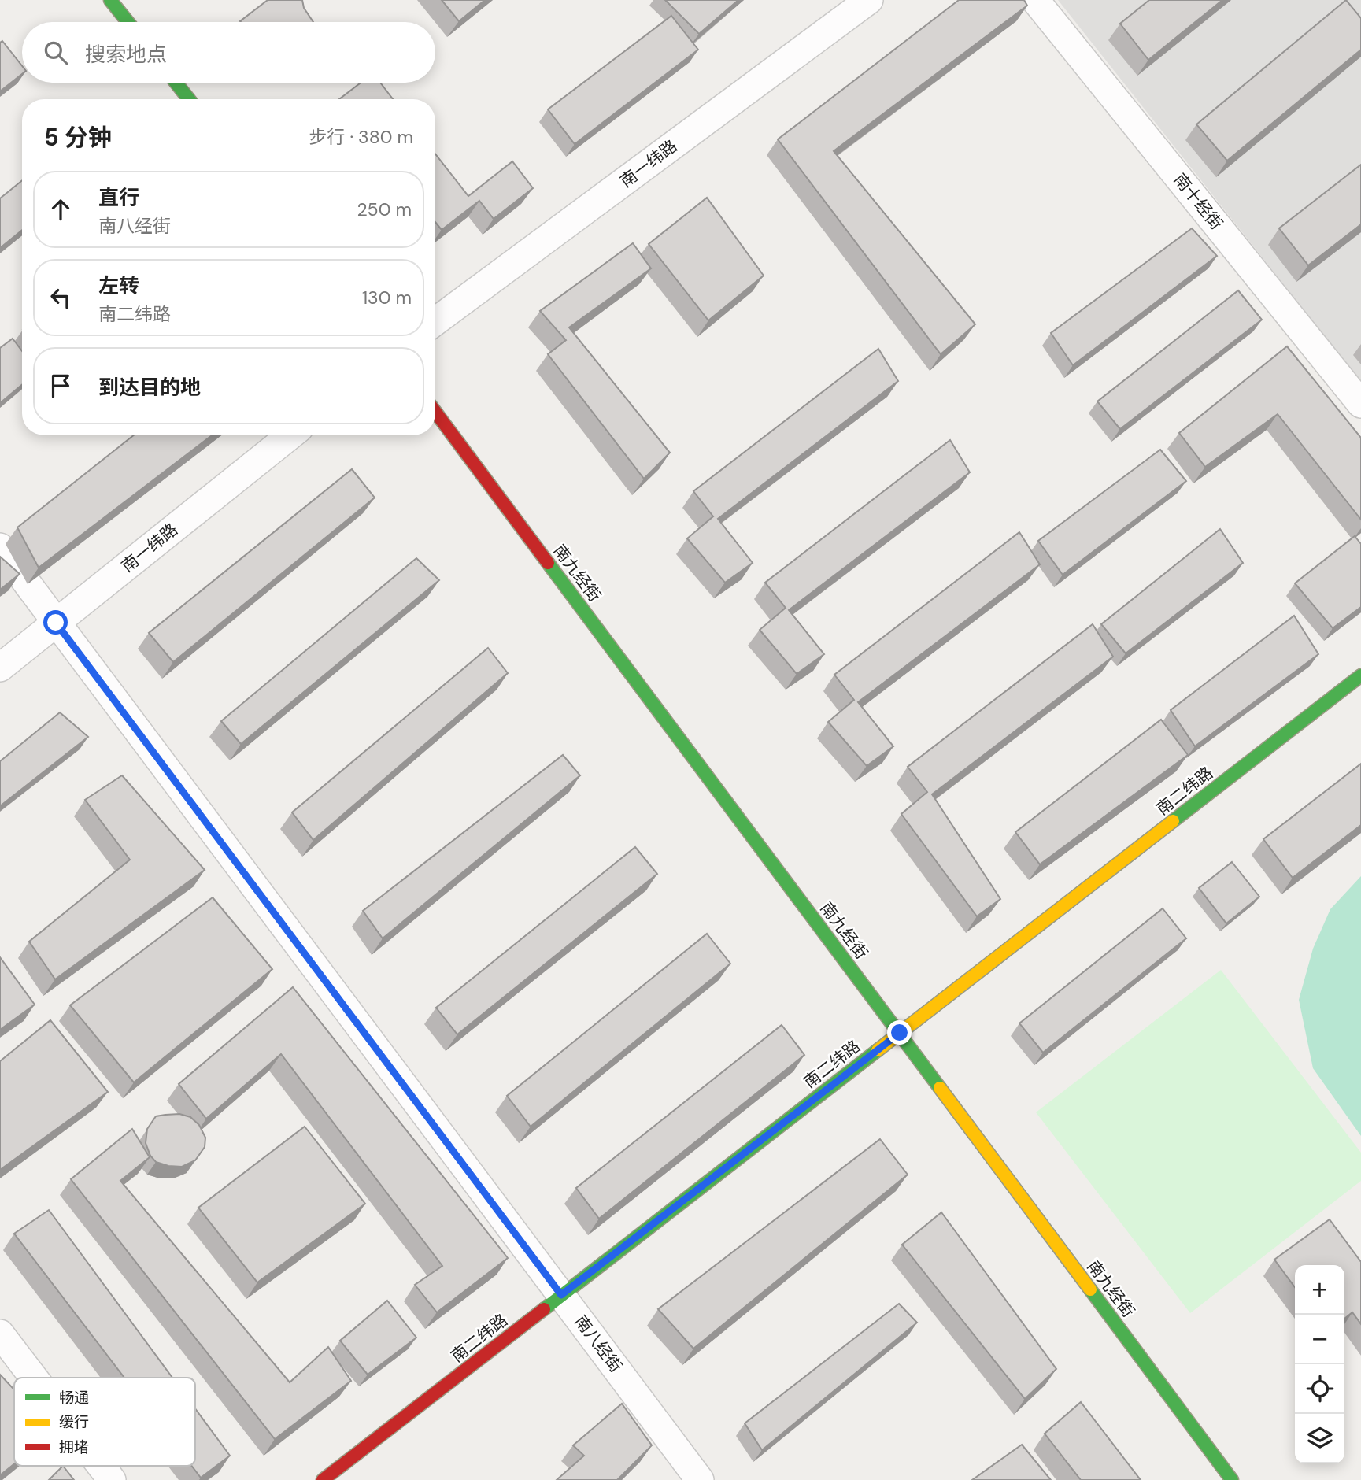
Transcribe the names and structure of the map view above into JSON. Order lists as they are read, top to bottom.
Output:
{
  "streets": {
    "main road": ["南九经街", "南二纬路"],
    "street": ["南一纬路", "南十经街", "南八经街"]
  },
  "crossings": [
    ["南一纬路", "南八经街"],
    ["南九经街", "南二纬路"],
    ["南二纬路", "南八经街"]
  ],
  "legend": ["畅通", "缓行", "拥堵"],
  "page": {
    "search": "搜索地点",
    "heading": ["5 分钟", "步行 · 380 m"],
    "list": [
      ["直行", "南八经街", "250 m"],
      ["左转", "南二纬路", "130 m"],
      "到达目的地"
    ],
    "map_buttons": ["+", "−"]
  }
}
